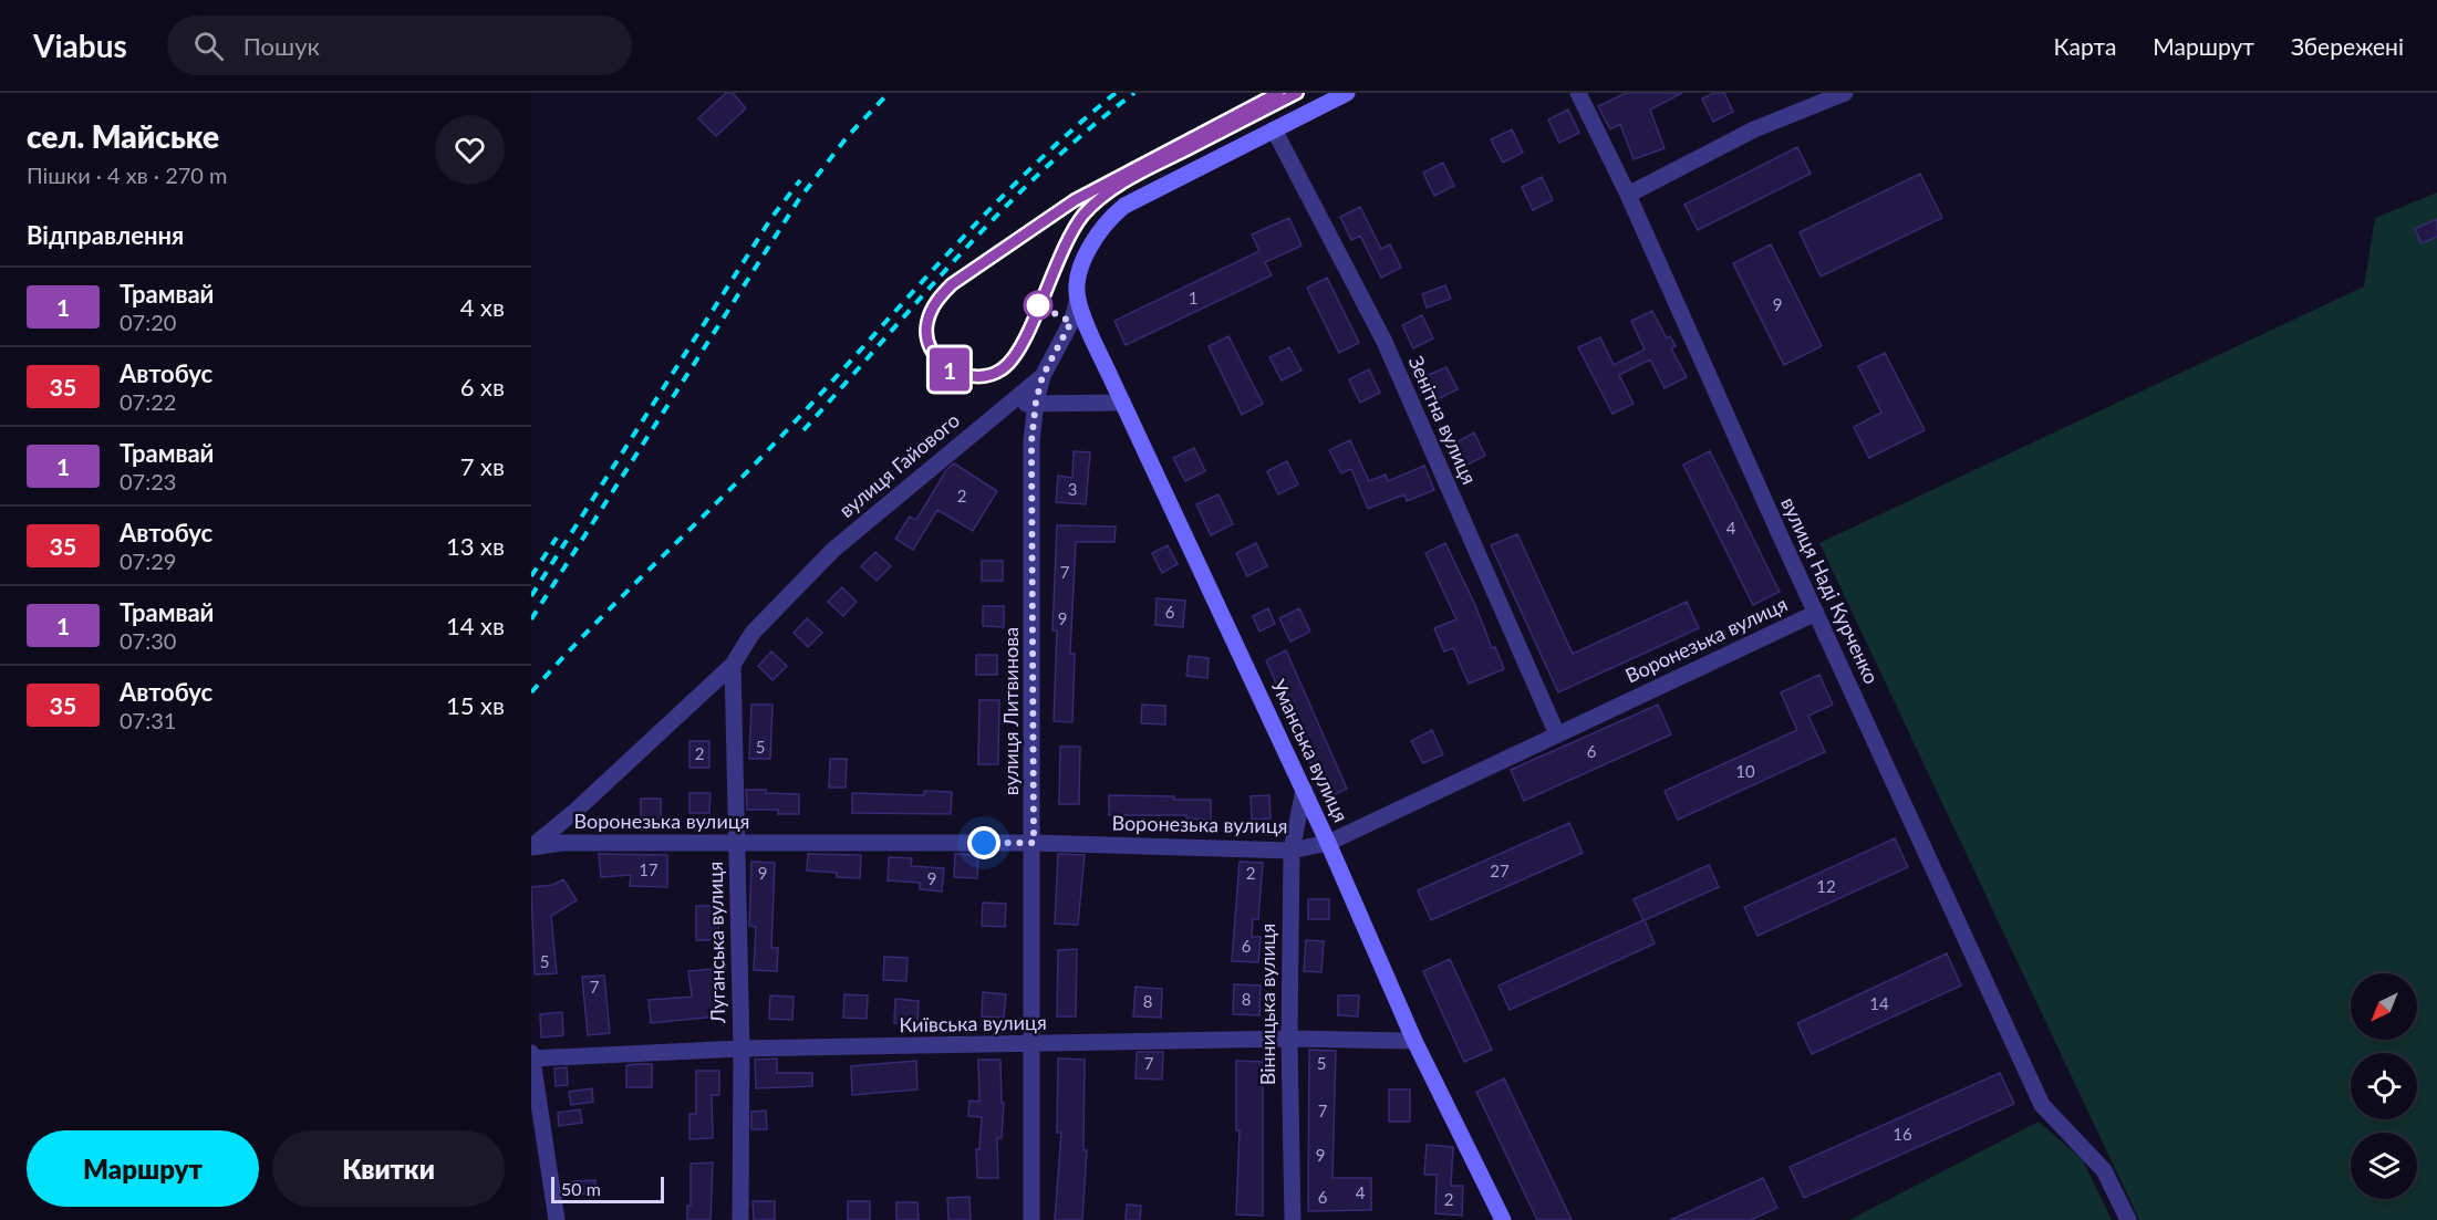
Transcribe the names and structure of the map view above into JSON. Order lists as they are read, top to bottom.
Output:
{
  "streets": {
    "street": [
      "Зенітна вулиця",
      "вулиця Гайового",
      "вулиця Наді Курченко",
      "Воронезька вулиця",
      "вулиця Литвинова",
      "Уманська вулиця",
      "Луганська вулиця",
      "Вінницька вулиця",
      "Київська вулиця"
    ]
  },
  "crossings": [
    ["Зенітна вулиця", "вулиця Гайового"],
    ["Зенітна вулиця", "Воронезька вулиця"],
    ["вулиця Гайового", "Воронезька вулиця"],
    ["вулиця Гайового", "вулиця Литвинова"],
    ["вулиця Гайового", "Уманська вулиця"],
    ["вулиця Гайового", "Луганська вулиця"],
    ["вулиця Наді Курченко", "Воронезька вулиця"],
    ["Воронезька вулиця", "вулиця Литвинова"],
    ["Воронезька вулиця", "Уманська вулиця"],
    ["Воронезька вулиця", "Луганська вулиця"],
    ["Воронезька вулиця", "Вінницька вулиця"],
    ["вулиця Литвинова", "Київська вулиця"],
    ["Уманська вулиця", "Вінницька вулиця"],
    ["Уманська вулиця", "Київська вулиця"],
    ["Луганська вулиця", "Київська вулиця"],
    ["Вінницька вулиця", "Київська вулиця"]
  ],
  "lines": ["tram line 1"],
  "house_numbers": [
    "1",
    "9",
    "3",
    "2",
    "4",
    "7",
    "6",
    "9",
    "5",
    "6",
    "2",
    "10",
    "17",
    "27",
    "9",
    "2",
    "9",
    "12",
    "6",
    "5",
    "7",
    "8",
    "8",
    "14",
    "7",
    "5",
    "7",
    "16",
    "9",
    "4",
    "6",
    "2"
  ],
  "scale_bar": "50 m",
  "north": "bottom left",
  "page": {
    "header": "Viabus",
    "search": "Пошук",
    "nav": ["Карта", "Маршрут", "Збережені"],
    "heading": [
      ["сел. Майське", "Пішки · 4 хв · 270 m"],
      "Відправлення"
    ],
    "on_map": "1",
    "list": [
      {
        "mark": "1",
        "name": "Трамвай",
        "note": "07:20",
        "value": "4 хв"
      },
      {
        "mark": "35",
        "name": "Автобус",
        "note": "07:22",
        "value": "6 хв"
      },
      {
        "mark": "1",
        "name": "Трамвай",
        "note": "07:23",
        "value": "7 хв"
      },
      {
        "mark": "35",
        "name": "Автобус",
        "note": "07:29",
        "value": "13 хв"
      },
      {
        "mark": "1",
        "name": "Трамвай",
        "note": "07:30",
        "value": "14 хв"
      },
      {
        "mark": "35",
        "name": "Автобус",
        "note": "07:31",
        "value": "15 хв"
      }
    ],
    "buttons": ["Маршрут", "Квитки"],
    "scale": "50 m"
  }
}
